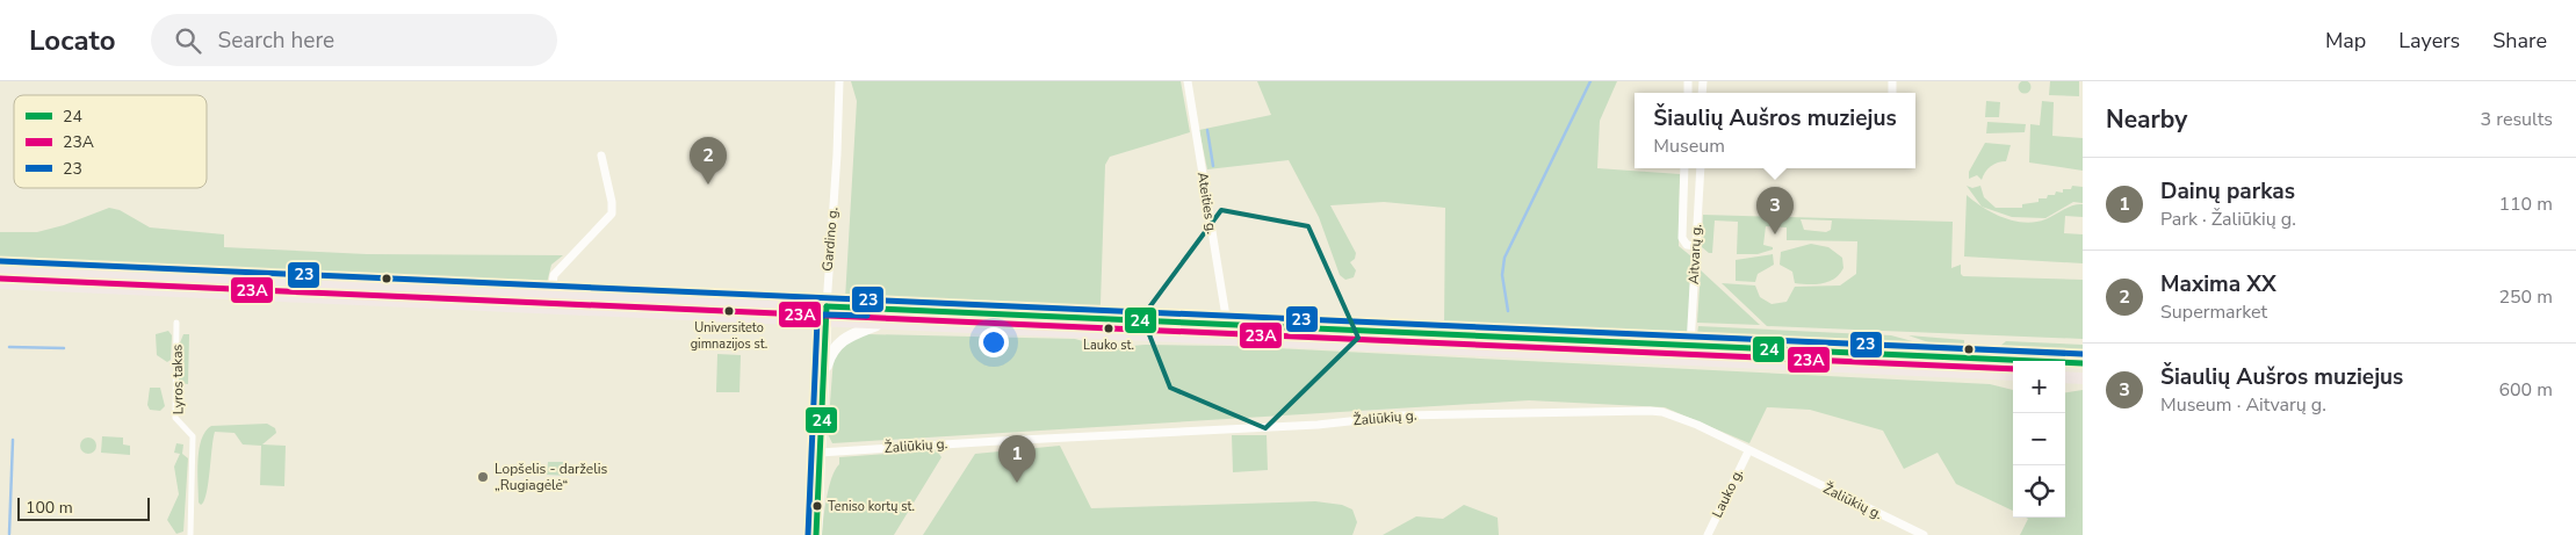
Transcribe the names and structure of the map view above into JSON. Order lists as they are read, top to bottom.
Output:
{
  "streets": {
    "main road": ["Gardino g."],
    "street": [
      "Ateities g.",
      "Aitvarų g.",
      "Lyros takas",
      "Žaliūkių g.",
      "Lauko g."
    ]
  },
  "crossings": [
    ["Gardino g.", "Žaliūkių g."],
    ["Žaliūkių g.", "Lauko g."]
  ],
  "places": [
    "Universiteto gimnazijos st.",
    "Lauko st.",
    "Lopšelis - darželis „Rugiagėlė“",
    "Teniso kortų st."
  ],
  "lines": ["transit line 23", "transit line 23A", "transit line 24"],
  "legend": ["24", "23A", "23"],
  "scale_bar": "100 m",
  "page": {
    "header": "Locato",
    "search": "Search here",
    "nav": ["Map", "Layers", "Share"],
    "heading": ["Nearby", "3 results"],
    "popup": ["Šiaulių Aušros muziejus", "Museum"],
    "pins": ["2", "3", "1"],
    "list": [
      {
        "mark": "1",
        "name": "Dainų parkas",
        "note": "Park · Žaliūkių g.",
        "value": "110 m"
      },
      {
        "mark": "2",
        "name": "Maxima XX",
        "note": "Supermarket",
        "value": "250 m"
      },
      {
        "mark": "3",
        "name": "Šiaulių Aušros muziejus",
        "note": "Museum · Aitvarų g.",
        "value": "600 m"
      }
    ],
    "map_buttons": ["+", "−"],
    "scale": "100 m"
  }
}
